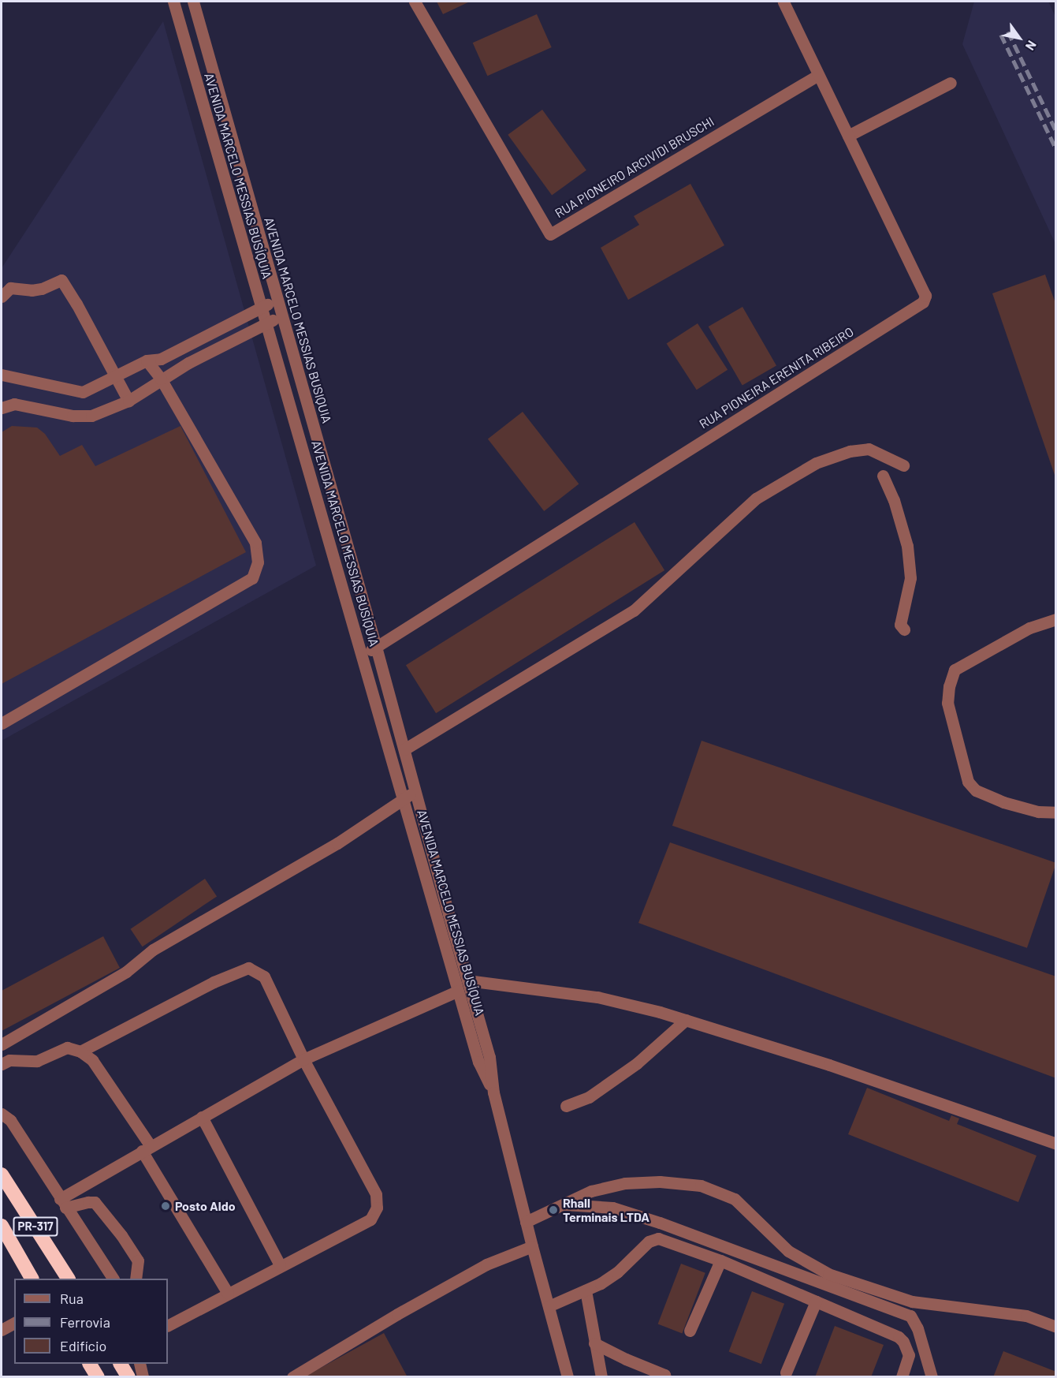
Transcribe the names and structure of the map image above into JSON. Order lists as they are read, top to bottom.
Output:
{
  "streets": {
    "highway": ["PR-317"],
    "street": [
      "RUA PIONEIRO ARCIVIDI BRUSCHI",
      "AVENIDA MARCELO MESSIAS BUSÍQUIA",
      "AVENIDA MARCELO MESSIAS BUSIQUIA",
      "RUA PIONEIRA ERENITA RIBEIRO"
    ]
  },
  "crossings": [
    ["RUA PIONEIRO ARCIVIDI BRUSCHI", "RUA PIONEIRA ERENITA RIBEIRO"],
    ["AVENIDA MARCELO MESSIAS BUSÍQUIA", "AVENIDA MARCELO MESSIAS BUSIQUIA"],
    ["AVENIDA MARCELO MESSIAS BUSÍQUIA", "RUA PIONEIRA ERENITA RIBEIRO"],
    ["AVENIDA MARCELO MESSIAS BUSIQUIA", "RUA PIONEIRA ERENITA RIBEIRO"]
  ],
  "places": ["Posto Aldo", "Rhall Terminais LTDA"],
  "legend": ["Rua", "Ferrovia", "Edifício"],
  "north": "bottom right"
}
